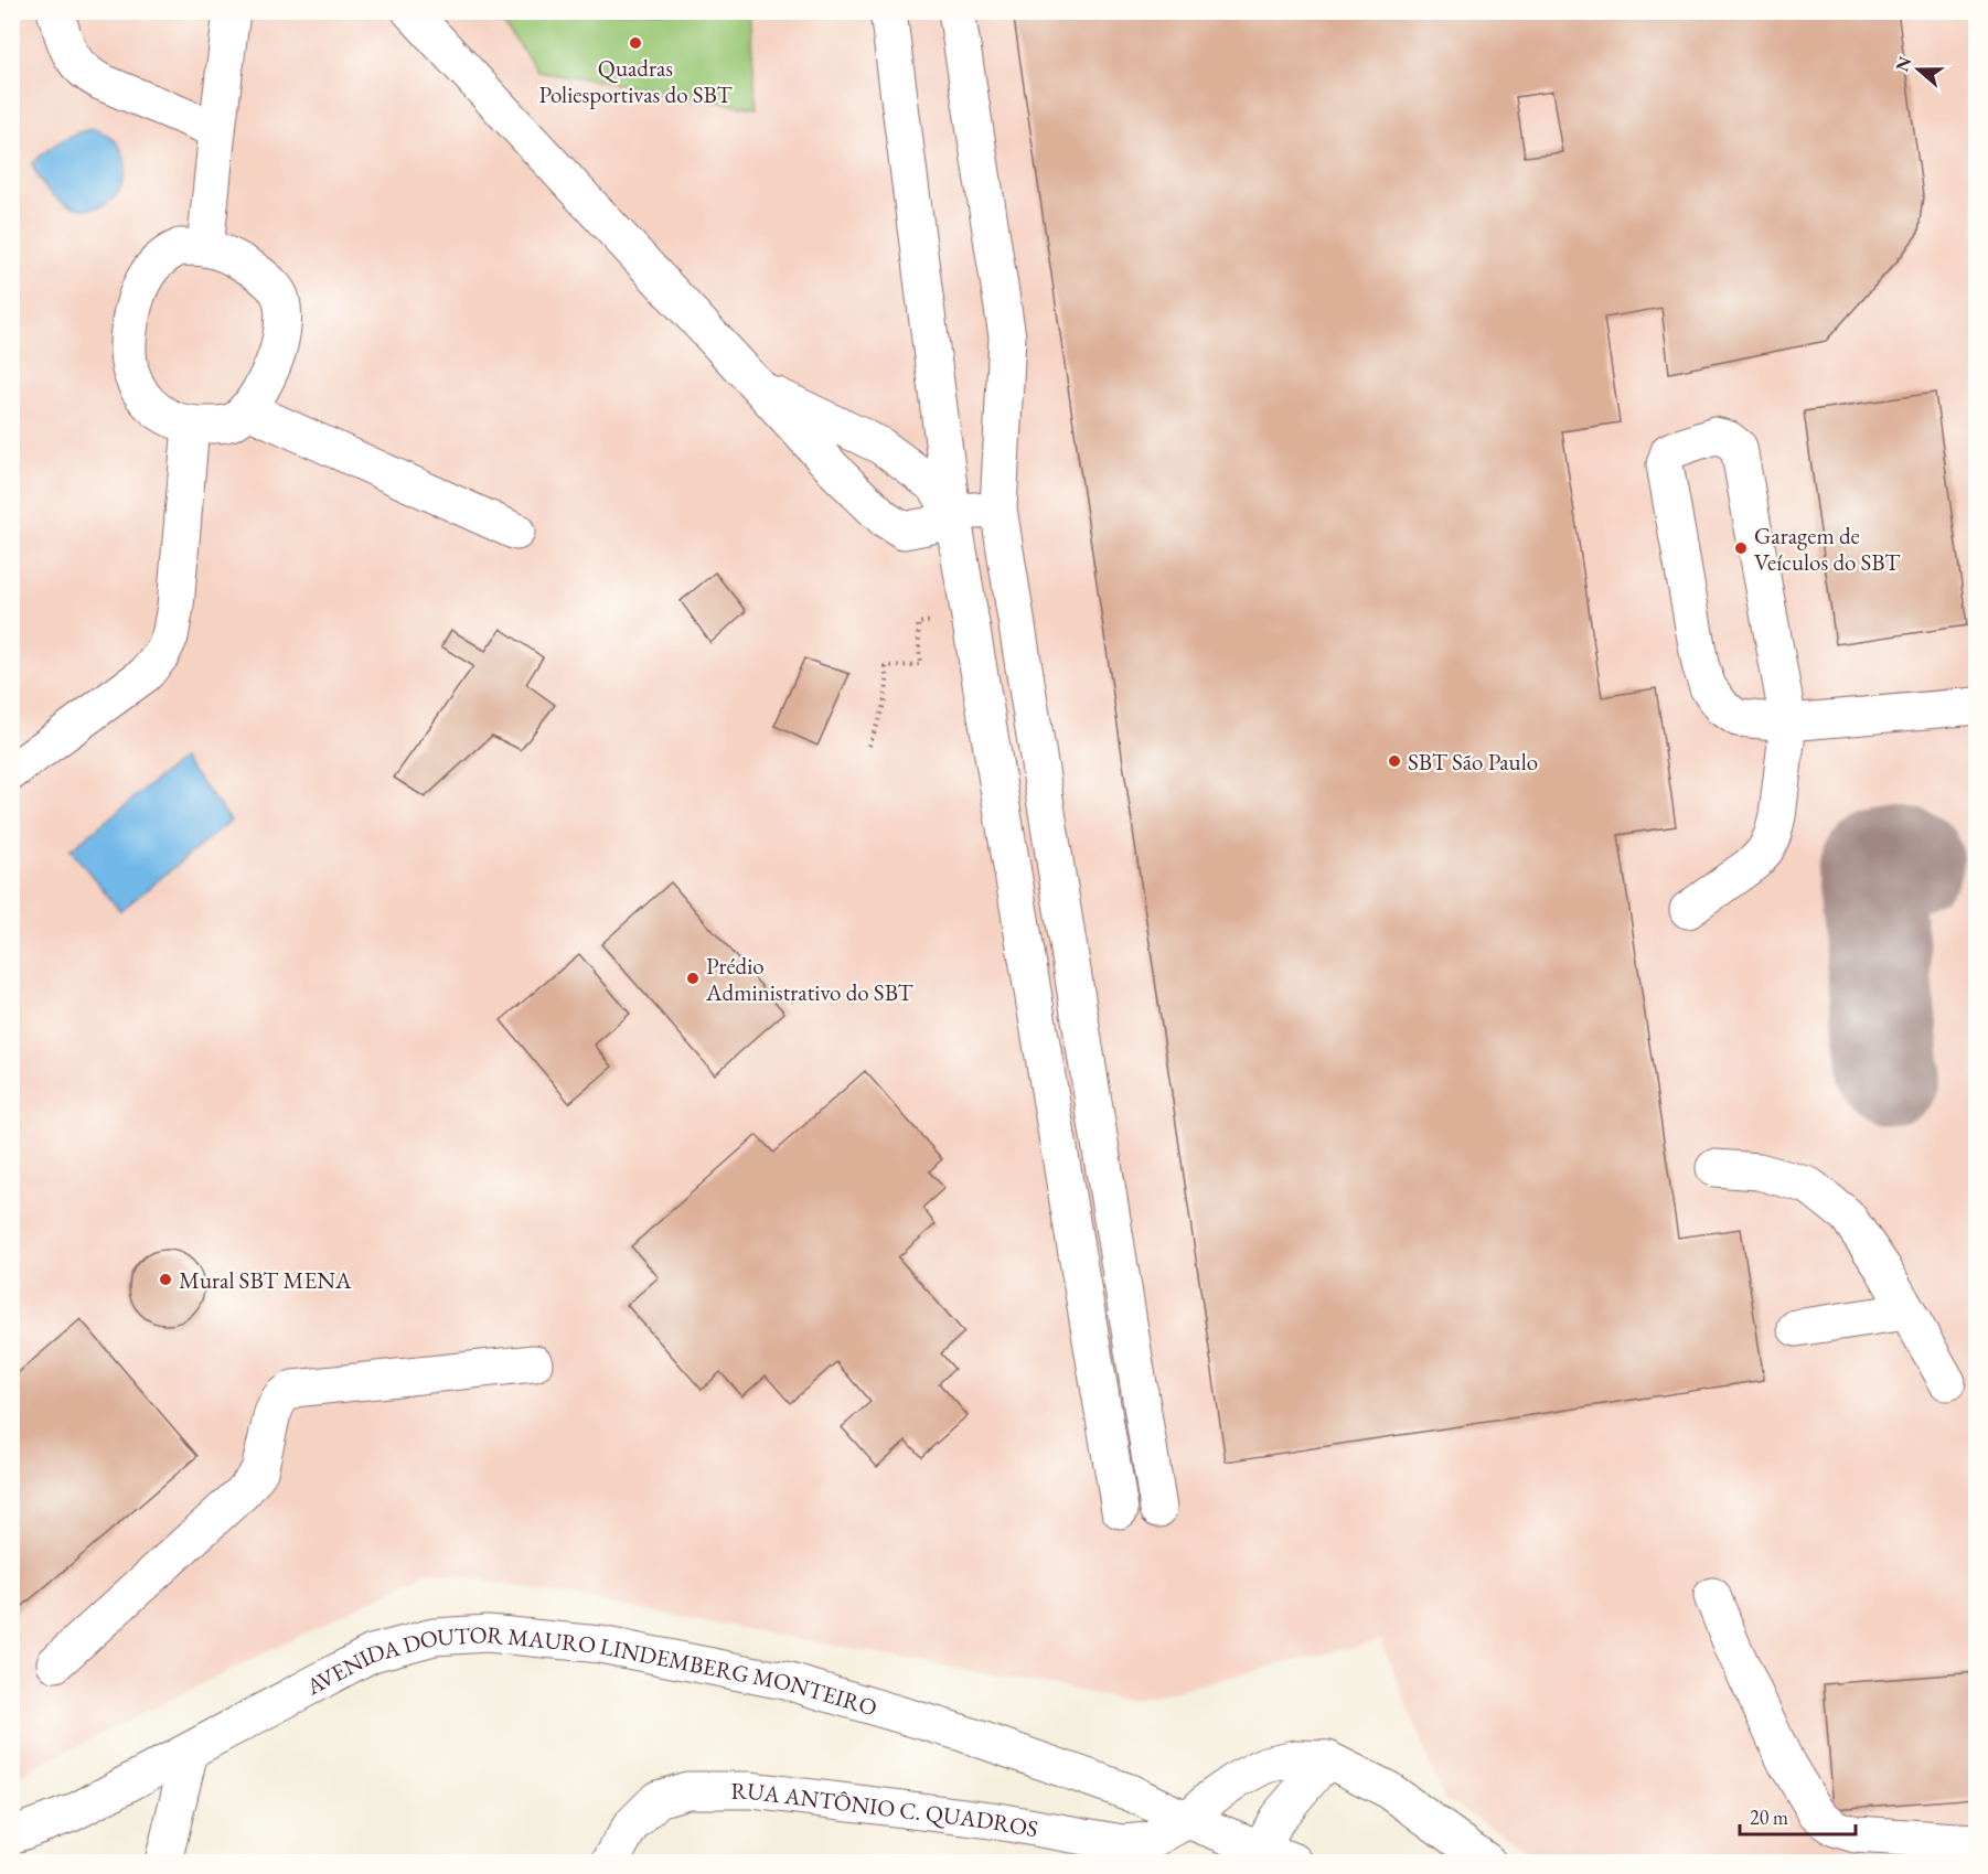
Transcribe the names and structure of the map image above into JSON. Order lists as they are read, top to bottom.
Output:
{
  "streets": {
    "street": ["AVENIDA DOUTOR MAURO LINDEMBERG MONTEIRO", "RUA ANTÔNIO C. QUADROS"]
  },
  "crossings": [
    ["AVENIDA DOUTOR MAURO LINDEMBERG MONTEIRO", "RUA ANTÔNIO C. QUADROS"]
  ],
  "places": [
    "Quadras Poliesportivas do SBT",
    "Garagem de Veículos do SBT",
    "SBT São Paulo",
    "Prédio Administrativo do SBT",
    "Mural SBT MENA"
  ],
  "scale_bar": "20 m",
  "north": "left"
}
